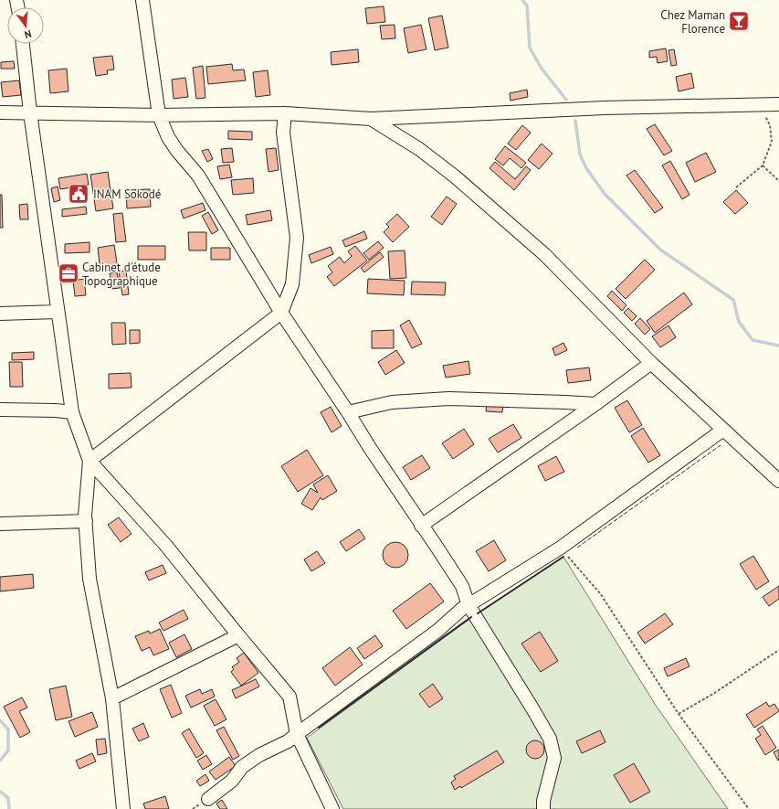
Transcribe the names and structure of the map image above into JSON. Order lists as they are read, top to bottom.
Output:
{
  "places": {
    "bar": ["Chez Maman Florence"],
    "public building": ["INAM Sokodé"],
    "office": ["Cabinet d'étude Topographique"]
  },
  "north": "bottom"
}
